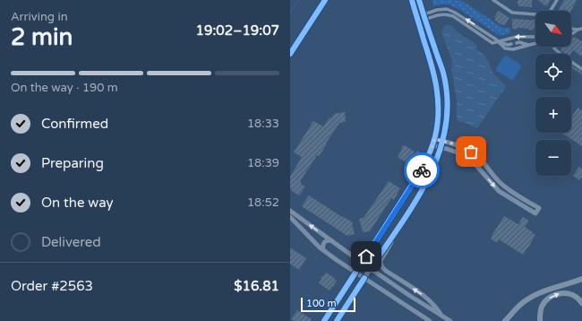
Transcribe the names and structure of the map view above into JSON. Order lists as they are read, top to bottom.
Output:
{
  "scale_bar": "100 m",
  "north": "bottom right",
  "page": {
    "heading": ["2 min", "Arriving in", "19:02–19:07"],
    "panel": ["Order #2563", "$16.81"],
    "map_buttons": ["+", "−"],
    "bar": "On the way · 190 m",
    "list": [
      ["Confirmed", "18:33"],
      ["Preparing", "18:39"],
      ["On the way", "18:52"],
      "Delivered"
    ],
    "scale": "100 m"
  }
}
